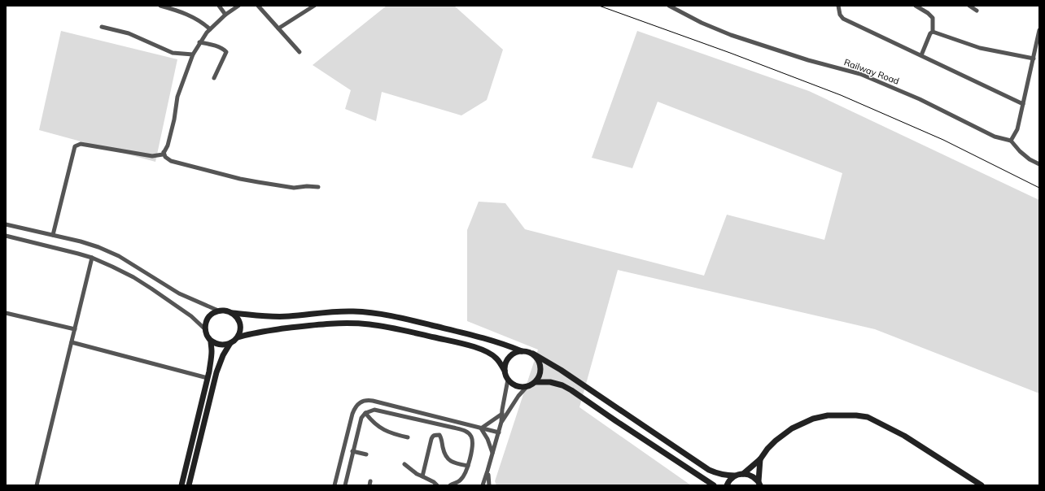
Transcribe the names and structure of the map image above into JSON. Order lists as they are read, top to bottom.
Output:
{
  "streets": {
    "street": ["Railway Road"]
  }
}
